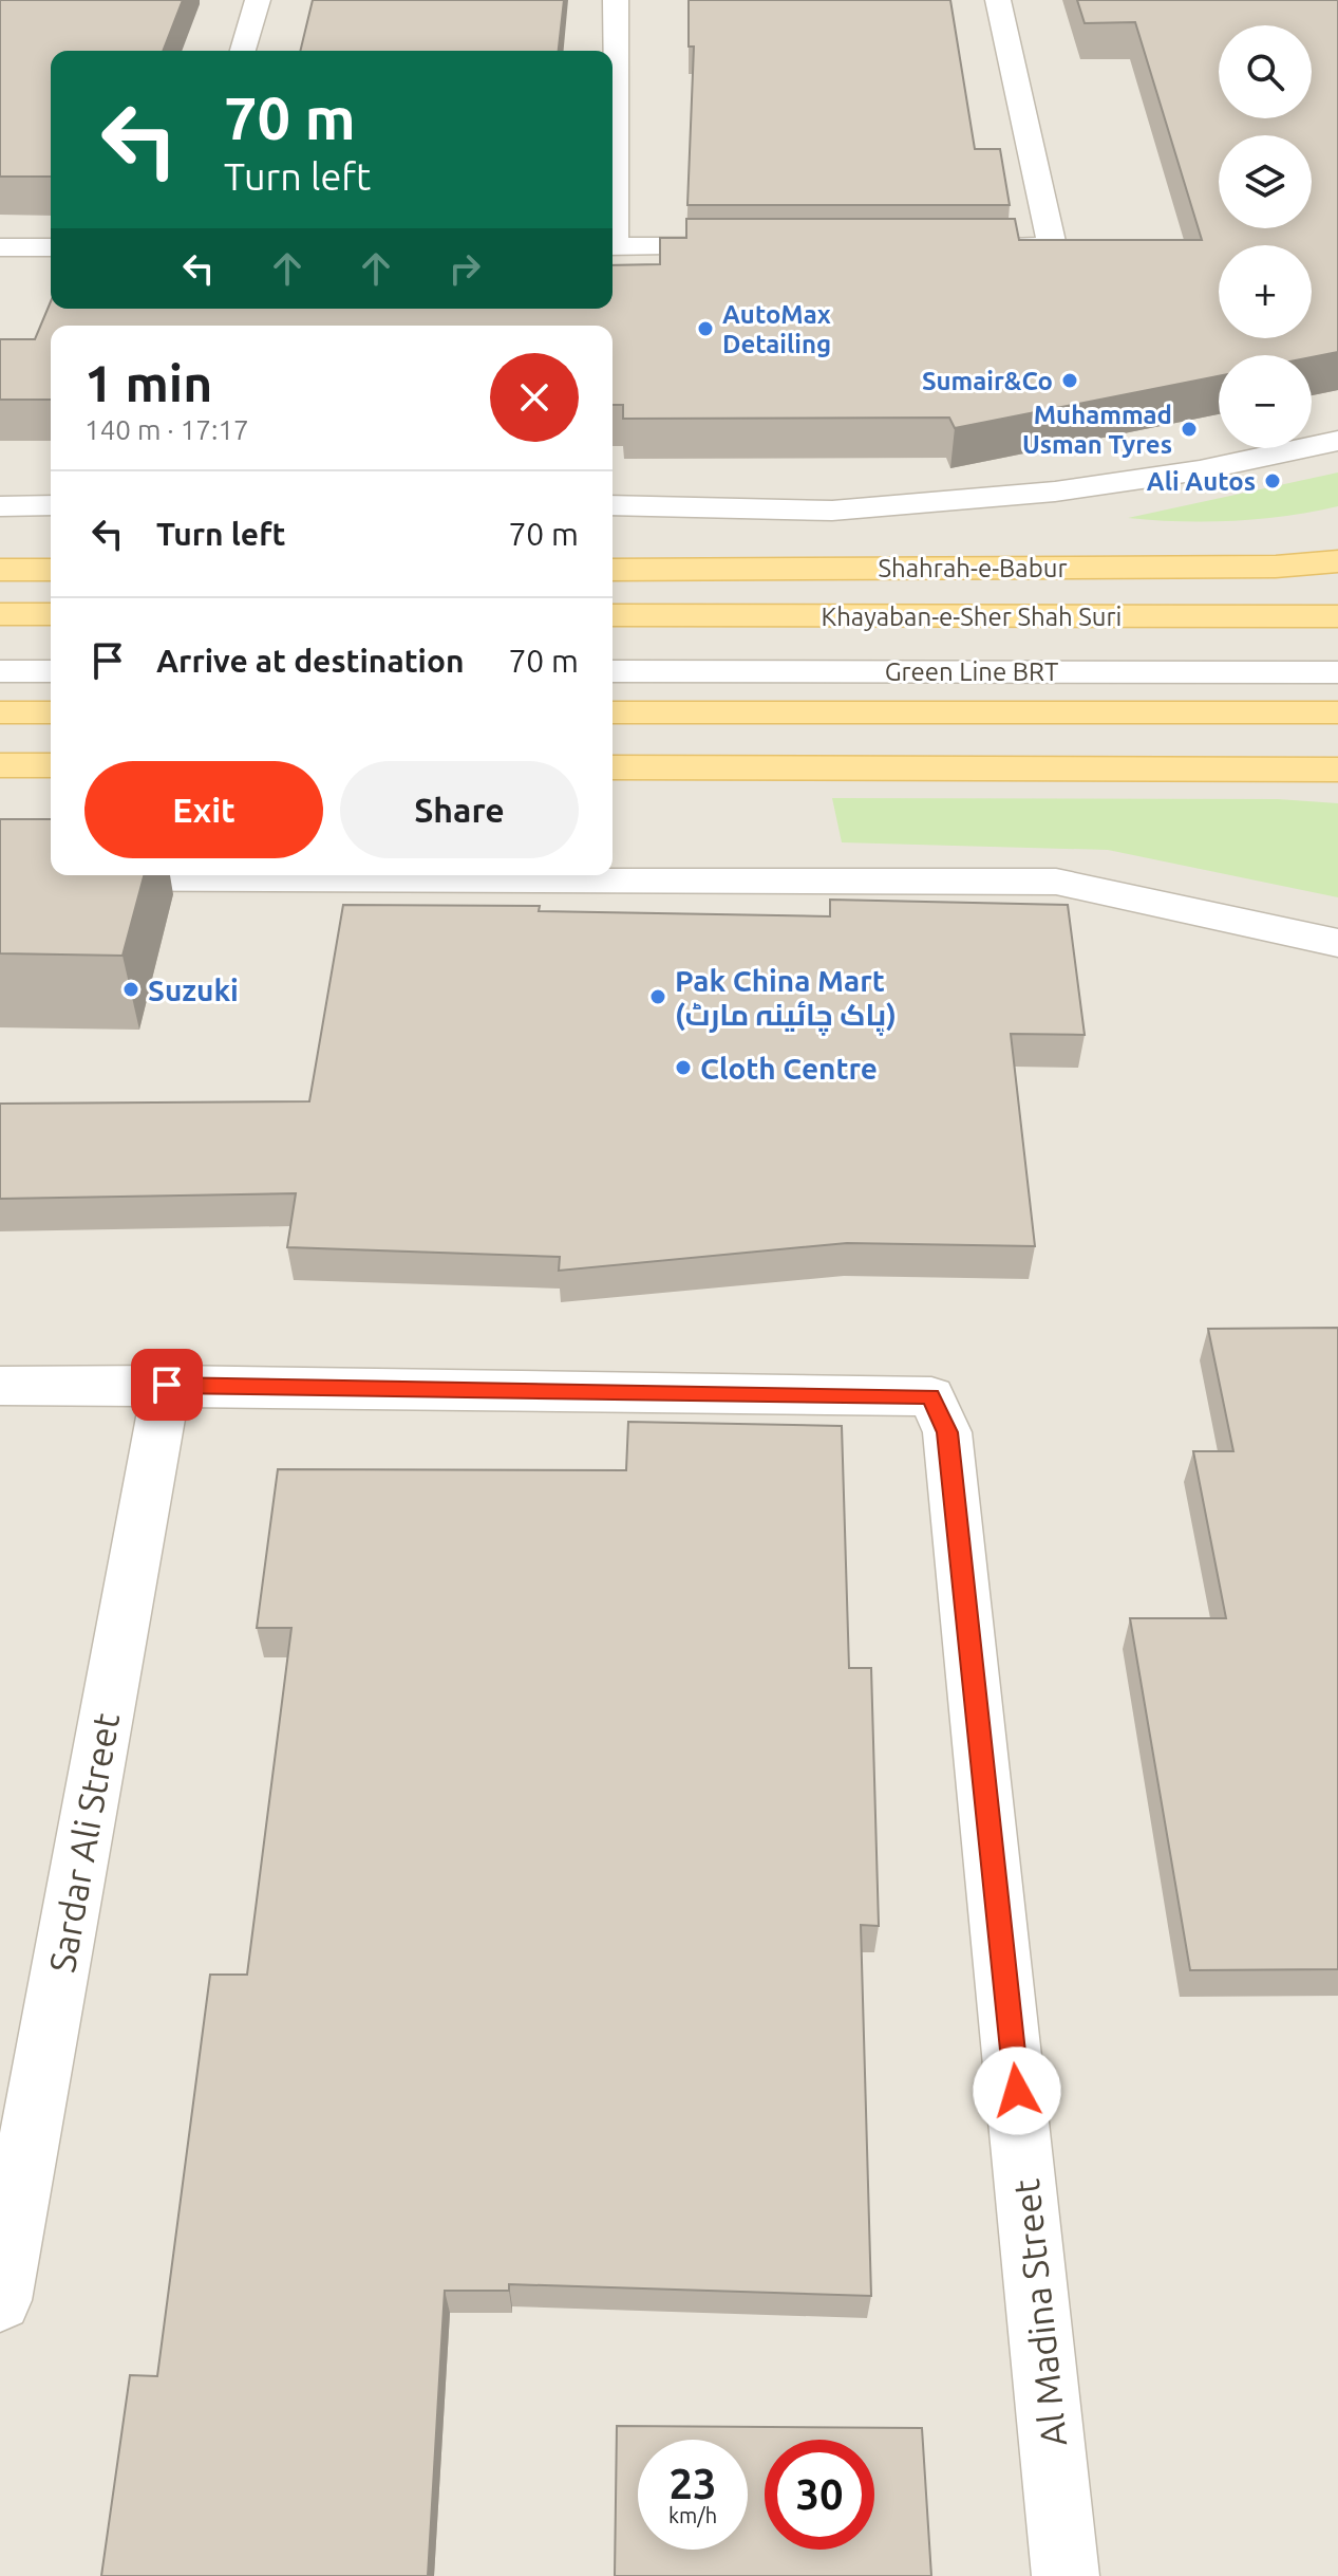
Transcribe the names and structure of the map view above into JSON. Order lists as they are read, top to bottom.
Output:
{
  "streets": {
    "main road": ["Shahrah-e-Babur", "Khayaban-e-Sher Shah Suri"],
    "street": ["Green Line BRT", "Sardar Ali Street", "Al Madina Street"]
  },
  "crossings": [
    ["Sardar Ali Street", "Al Madina Street"]
  ],
  "places": [
    "AutoMax Detailing",
    "Sumair&Co",
    "Muhammad Usman Tyres",
    "Ali Autos",
    "Suzuki",
    "Pak China Mart (پاک چائینہ مارٹ)",
    "Cloth Centre"
  ],
  "page": {
    "map_buttons": ["+", "−"],
    "turn": ["70 m", "Turn left"],
    "heading": ["1 min", "140 m · 17:17"],
    "list": [
      {
        "name": "Turn left",
        "value": "70 m"
      },
      {
        "name": "Arrive at destination",
        "value": "70 m"
      }
    ],
    "buttons": ["Exit", "Share"],
    "speed": "23 km/h",
    "limit": "30"
  }
}
